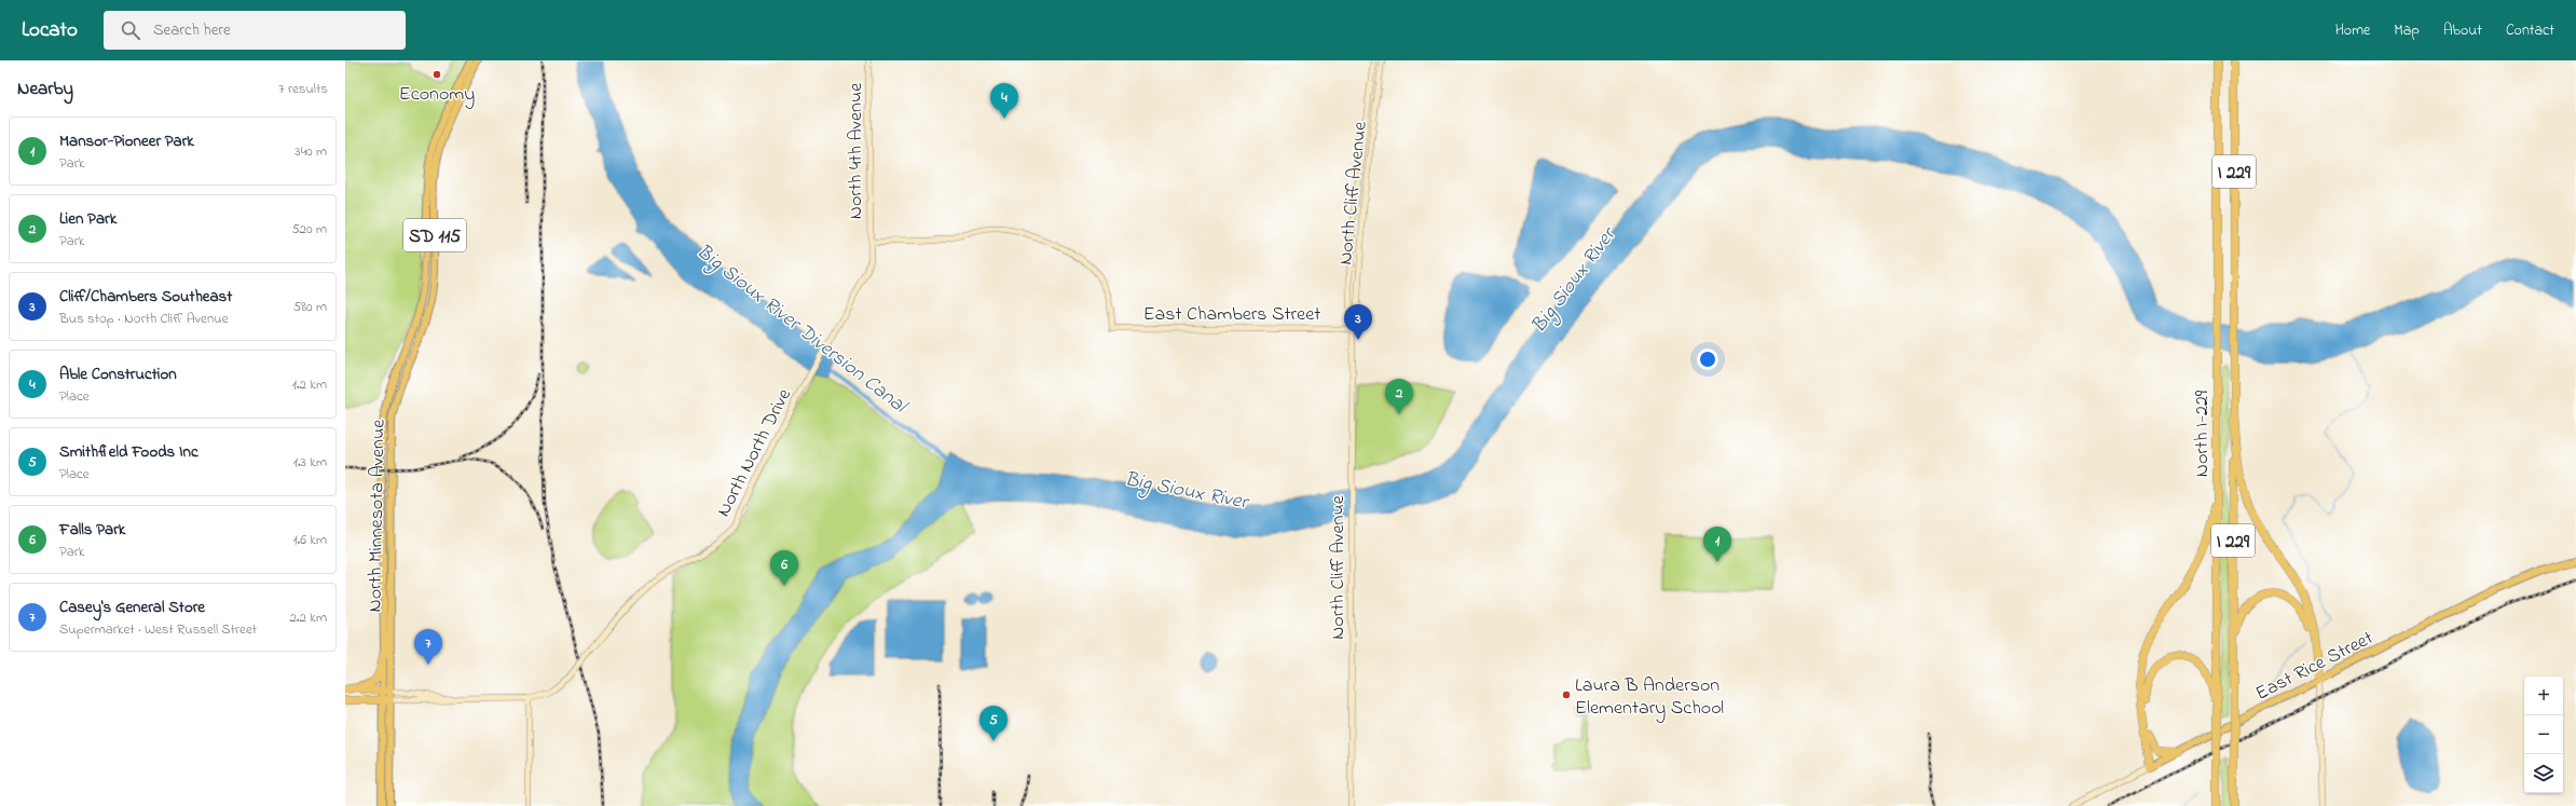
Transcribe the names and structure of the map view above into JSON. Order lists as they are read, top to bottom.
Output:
{
  "streets": {
    "highway": ["I 229", "North I-229"],
    "main road": [
      "North 4th Avenue",
      "North Cliff Avenue",
      "SD 115",
      "East Chambers Street",
      "North North Drive",
      "North Minnesota Avenue",
      "East Rice Street"
    ]
  },
  "crossings": [
    ["North 4th Avenue", "East Chambers Street"],
    ["North 4th Avenue", "North North Drive"],
    ["I 229", "North I-229"],
    ["North Cliff Avenue", "East Chambers Street"],
    ["East Chambers Street", "North North Drive"]
  ],
  "water": ["Big Sioux River", "Big Sioux River Diversion Canal"],
  "places": ["Economy", "Laura B Anderson Elementary School"],
  "page": {
    "header": "Locato",
    "search": "Search here",
    "nav": [
      "Home",
      "Map",
      "About",
      "Contact"
    ],
    "heading": ["Nearby", "7 results"],
    "pins": [
      "4",
      "3",
      "2",
      "1",
      "6",
      "7",
      "5"
    ],
    "list": [
      {
        "mark": "1",
        "name": "Mansor-Pioneer Park",
        "note": "Park",
        "value": "340 m"
      },
      {
        "mark": "2",
        "name": "Lien Park",
        "note": "Park",
        "value": "520 m"
      },
      {
        "mark": "3",
        "name": "Cliff/Chambers Southeast",
        "note": "Bus stop · North Cliff Avenue",
        "value": "580 m"
      },
      {
        "mark": "4",
        "name": "Able Construction",
        "note": "Place",
        "value": "1.2 km"
      },
      {
        "mark": "5",
        "name": "Smithfield Foods Inc",
        "note": "Place",
        "value": "1.3 km"
      },
      {
        "mark": "6",
        "name": "Falls Park",
        "note": "Park",
        "value": "1.6 km"
      },
      {
        "mark": "7",
        "name": "Casey's General Store",
        "note": "Supermarket · West Russell Street",
        "value": "2.2 km"
      }
    ],
    "map_buttons": ["+", "−"]
  }
}
